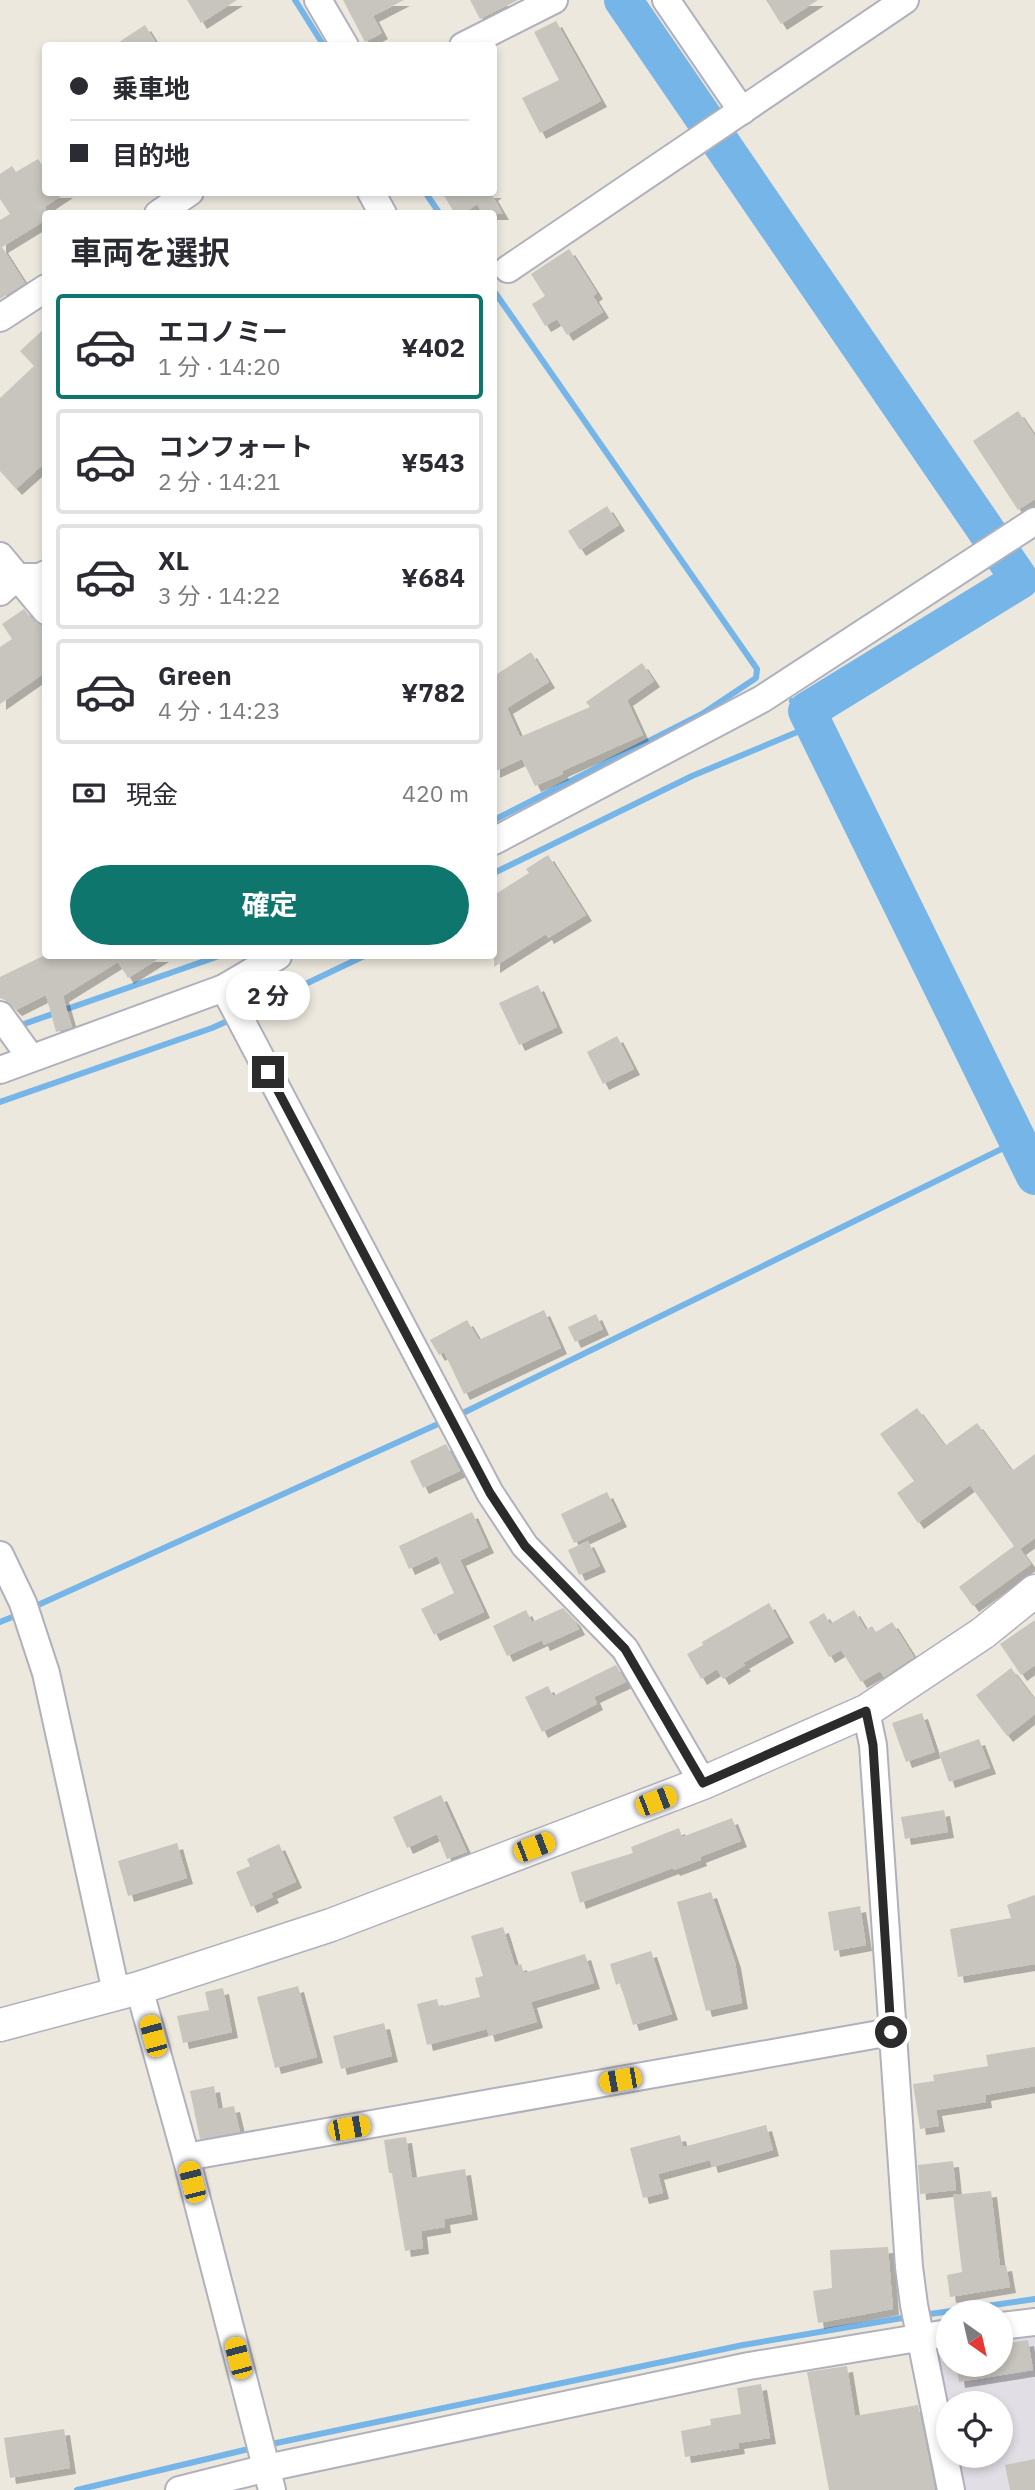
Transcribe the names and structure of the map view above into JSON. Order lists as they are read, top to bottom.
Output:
{
  "north": "bottom right",
  "page": {
    "banner": ["乗車地", "目的地"],
    "heading": "車両を選択",
    "list": [
      {
        "name": "エコノミー",
        "note": "1 分 · 14:20",
        "value": "¥402"
      },
      {
        "name": "コンフォート",
        "note": "2 分 · 14:21",
        "value": "¥543"
      },
      {
        "name": "XL",
        "note": "3 分 · 14:22",
        "value": "¥684"
      },
      {
        "name": "Green",
        "note": "4 分 · 14:23",
        "value": "¥782"
      }
    ],
    "pay": ["現金", "420 m"],
    "buttons": "確定",
    "bubble": "2 分"
  }
}
